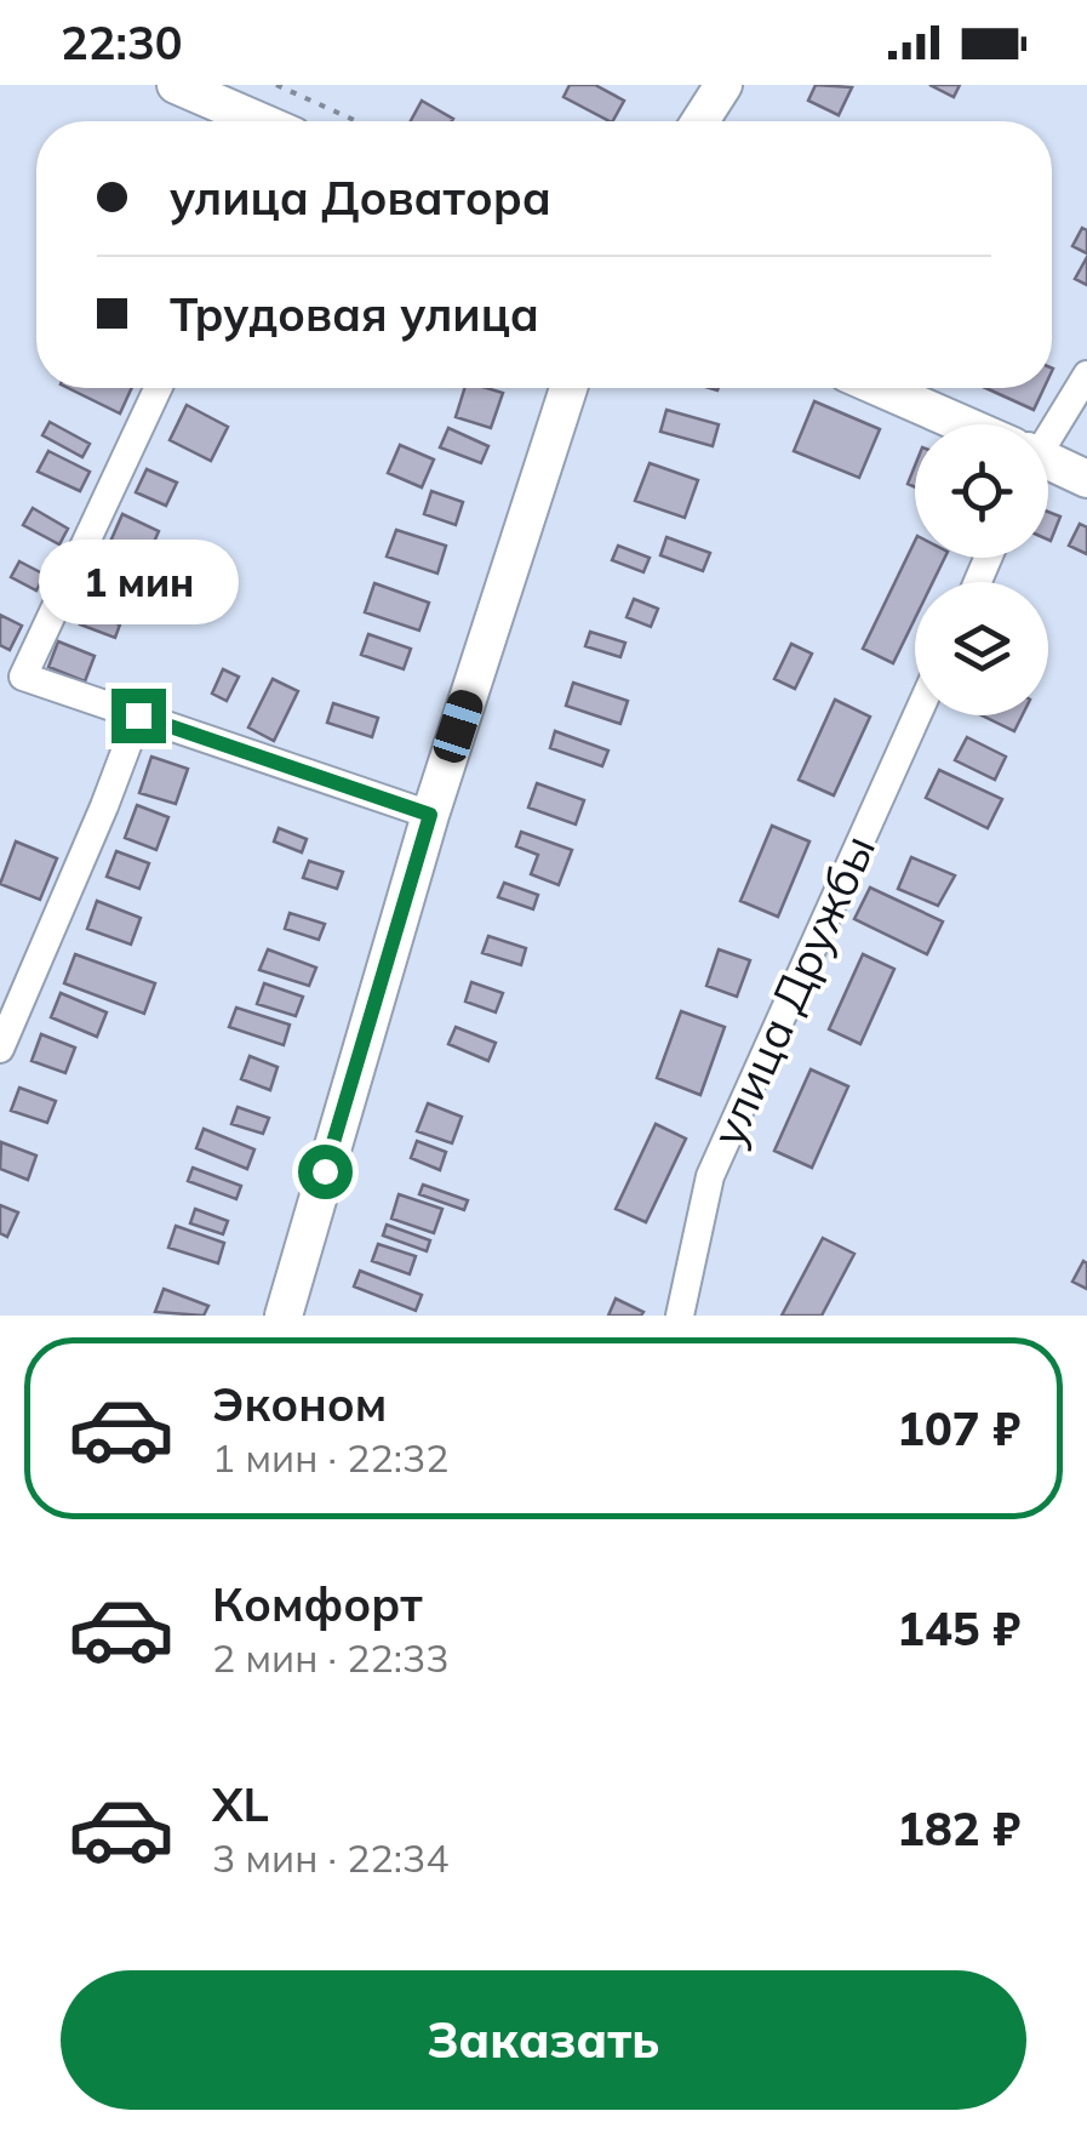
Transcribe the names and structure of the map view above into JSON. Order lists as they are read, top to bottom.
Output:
{
  "streets": {
    "street": ["улица Дружбы"]
  },
  "page": {
    "status": "22:30",
    "banner": ["улица Доватора", "Трудовая улица"],
    "bubble": "1 мин",
    "list": [
      {
        "name": "Эконом",
        "note": "1 мин · 22:32",
        "value": "107 ₽"
      },
      {
        "name": "Комфорт",
        "note": "2 мин · 22:33",
        "value": "145 ₽"
      },
      {
        "name": "XL",
        "note": "3 мин · 22:34",
        "value": "182 ₽"
      }
    ],
    "buttons": "Заказать"
  }
}
